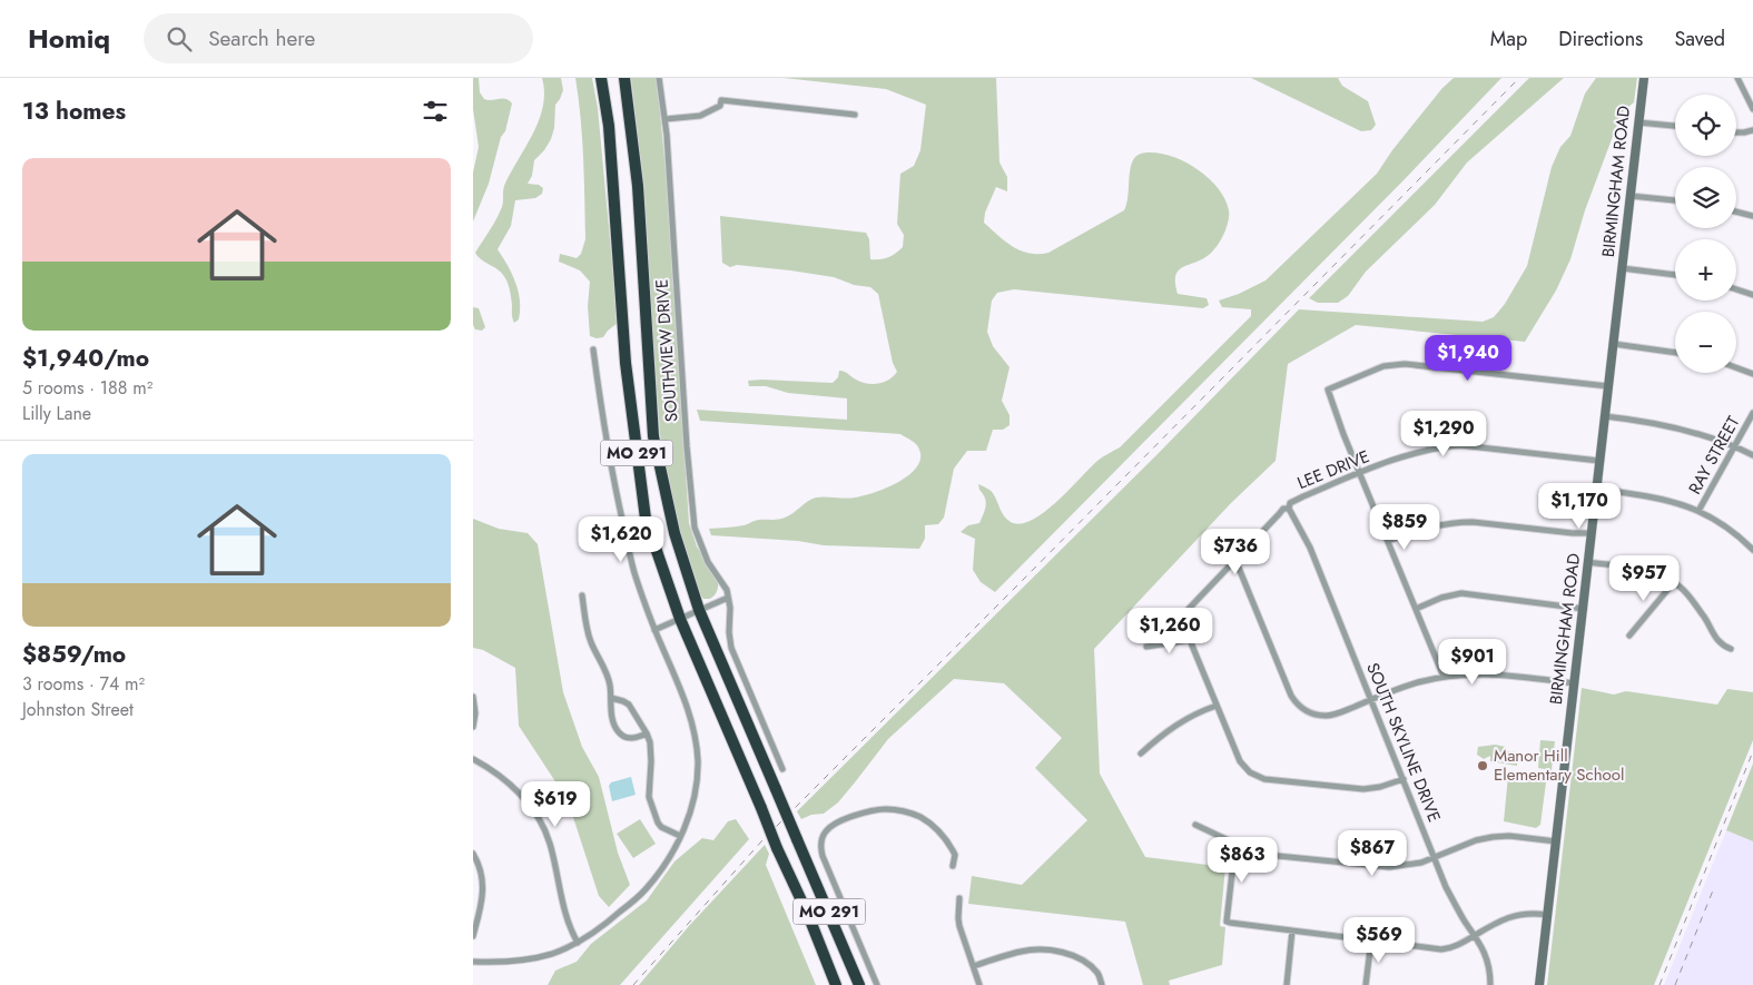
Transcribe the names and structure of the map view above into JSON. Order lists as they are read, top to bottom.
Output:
{
  "streets": {
    "highway": ["MO 291"],
    "street": [
      "BIRMINGHAM ROAD",
      "SOUTHVIEW DRIVE",
      "RAY STREET",
      "LEE DRIVE",
      "SOUTH SKYLINE DRIVE"
    ]
  },
  "crossings": [
    ["BIRMINGHAM ROAD", "LEE DRIVE"],
    ["LEE DRIVE", "SOUTH SKYLINE DRIVE"]
  ],
  "places": ["Manor Hill Elementary School"],
  "page": {
    "header": "Homiq",
    "search": "Search here",
    "nav": ["Map", "Directions", "Saved"],
    "heading": "13 homes",
    "map_buttons": ["+", "−"],
    "list": [
      {
        "name": "$1,940/mo",
        "note": "5 rooms · 188 m² · Lilly Lane"
      },
      {
        "name": "$859/mo",
        "note": "3 rooms · 74 m² · Johnston Street"
      }
    ],
    "price": [
      "$1,940",
      "$1,290",
      "$1,170",
      "$859",
      "$1,620",
      "$736",
      "$957",
      "$1,260",
      "$901",
      "$619",
      "$867",
      "$863",
      "$569"
    ]
  }
}
